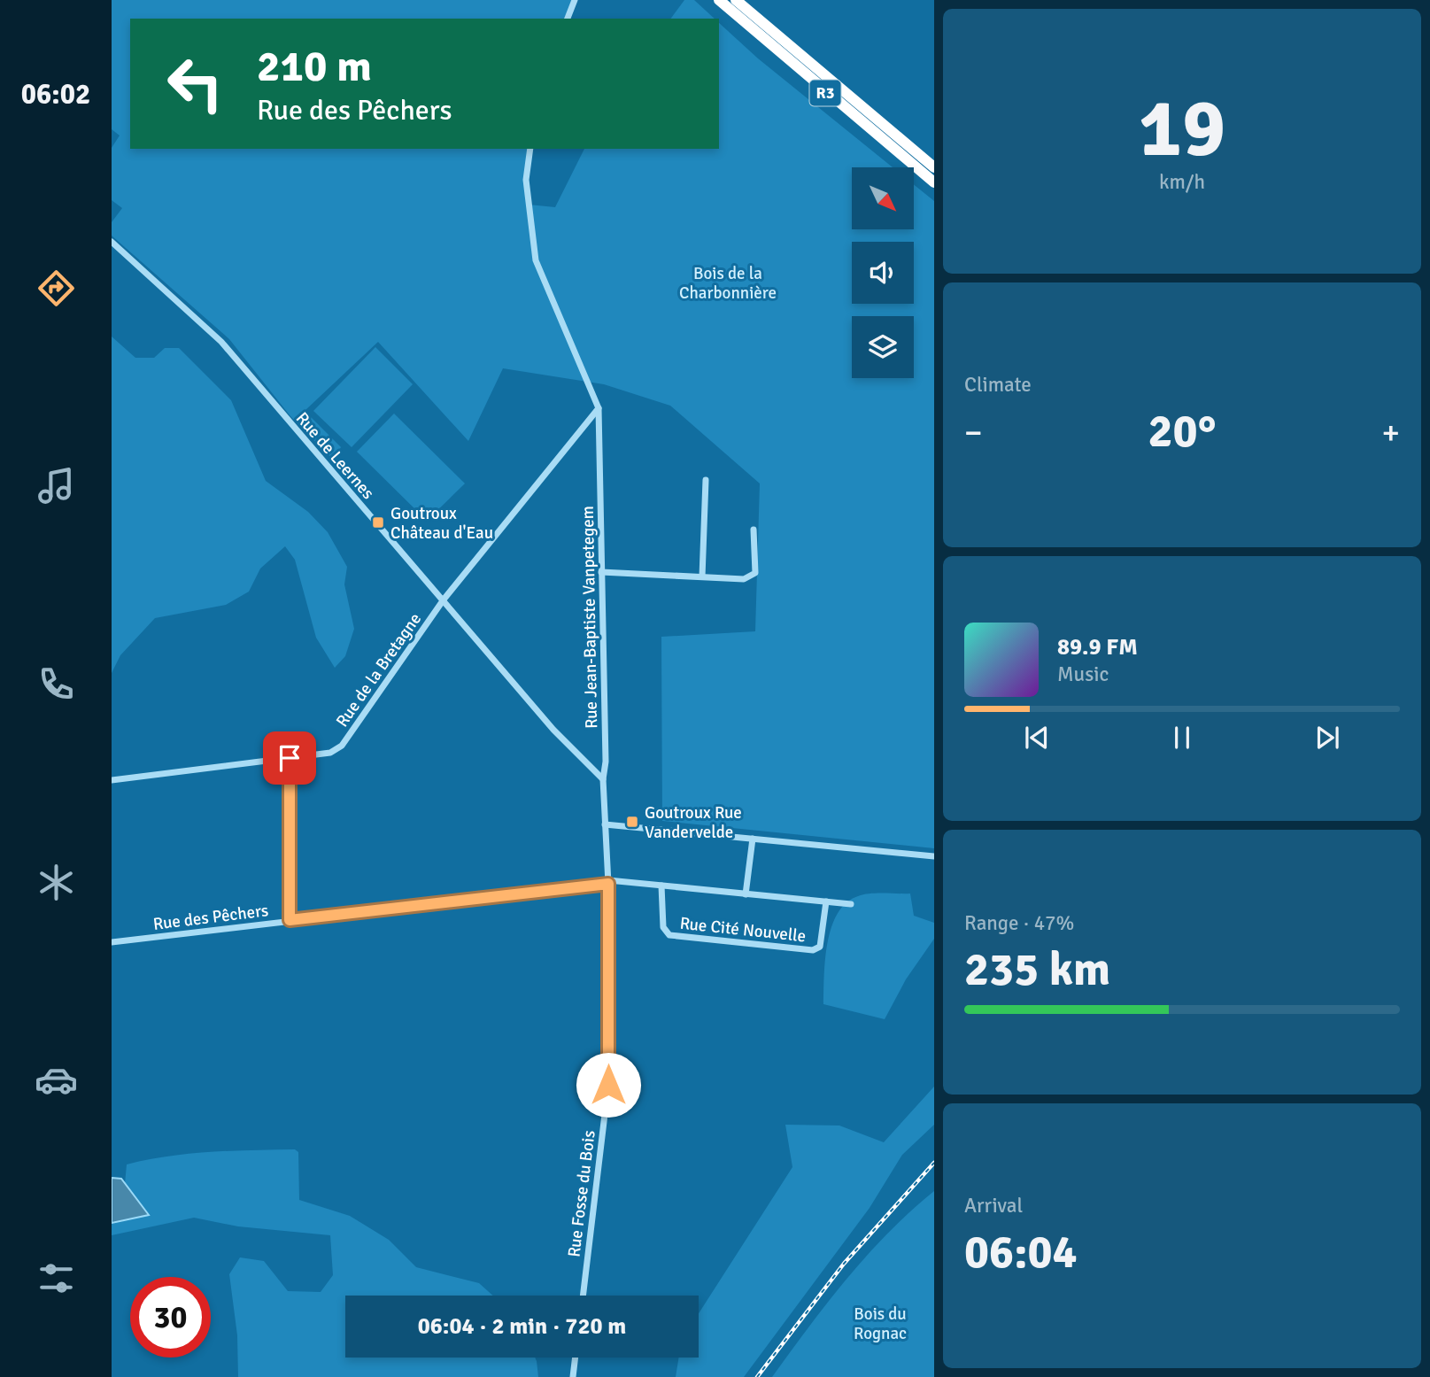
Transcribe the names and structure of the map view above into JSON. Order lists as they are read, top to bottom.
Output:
{
  "streets": {
    "highway": ["R3"],
    "street": [
      "Rue de Leernes",
      "Rue Jean-Baptiste Vanpetegem",
      "Rue de la Bretagne",
      "Rue des Pêchers",
      "Rue Cité Nouvelle",
      "Rue Fosse du Bois"
    ]
  },
  "crossings": [
    ["Rue de Leernes", "Rue Jean-Baptiste Vanpetegem"],
    ["Rue de Leernes", "Rue de la Bretagne"],
    ["Rue Jean-Baptiste Vanpetegem", "Rue de la Bretagne"],
    ["Rue Jean-Baptiste Vanpetegem", "Rue des Pêchers"],
    ["Rue Jean-Baptiste Vanpetegem", "Rue Cité Nouvelle"],
    ["Rue Jean-Baptiste Vanpetegem", "Rue Fosse du Bois"],
    ["Rue des Pêchers", "Rue Cité Nouvelle"],
    ["Rue des Pêchers", "Rue Fosse du Bois"],
    ["Rue Cité Nouvelle", "Rue Fosse du Bois"]
  ],
  "parks": ["Bois de la Charbonnière", "Bois du Rognac"],
  "places": {
    "transit": ["Goutroux Château d'Eau", "Goutroux Rue Vandervelde"]
  },
  "north": "bottom right",
  "page": {
    "tabs": "06:02",
    "tile": [
      ["19", "km/h"],
      "Climate",
      ["Range · 47%", "235 km"],
      ["Arrival", "06:04"]
    ],
    "turn": ["210 m", "Rue des Pêchers"],
    "heat": ["−", "20°", "+"],
    "song": ["89.9 FM", "Music"],
    "limit": "30",
    "trip": "06:04 · 2 min · 720 m"
  }
}
